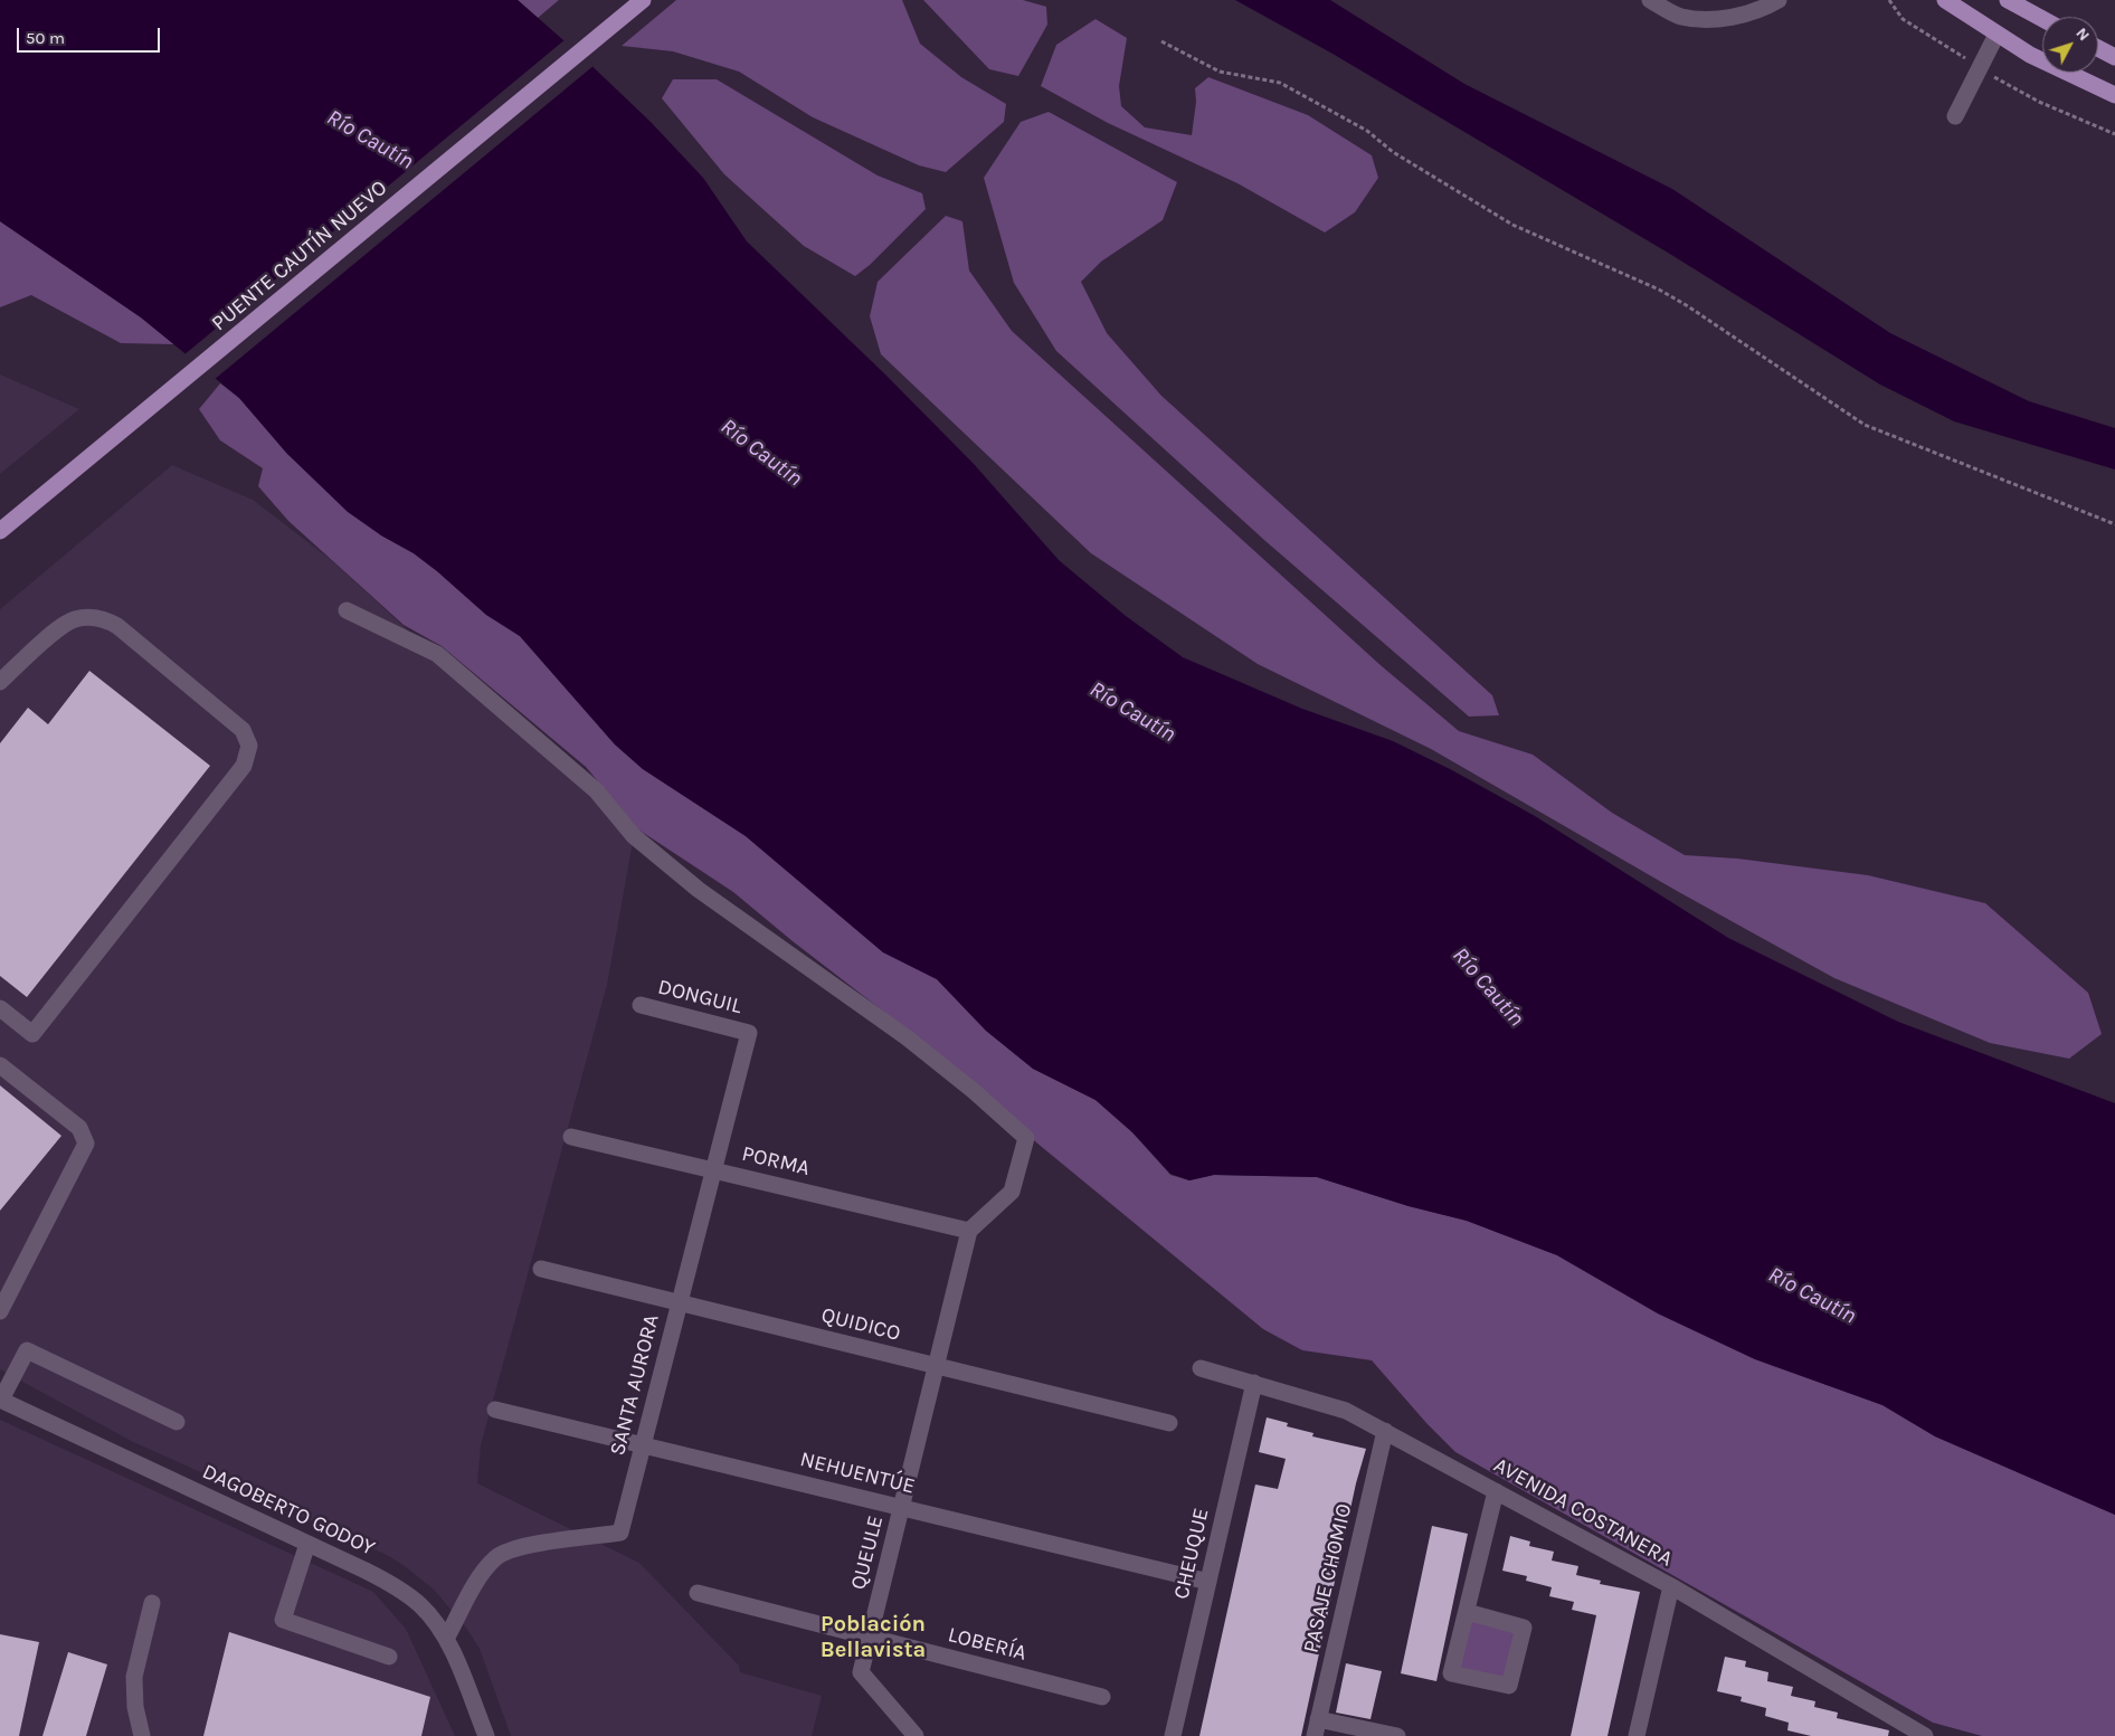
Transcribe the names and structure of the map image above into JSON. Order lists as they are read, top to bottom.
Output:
{
  "streets": {
    "main road": ["PUENTE CAUTÍN NUEVO"],
    "street": [
      "DONGUIL",
      "PORMA",
      "QUIDICO",
      "SANTA AURORA",
      "NEHUENTÚE",
      "DAGOBERTO GODOY",
      "AVENIDA COSTANERA",
      "QUEULE",
      "CHEUQUE",
      "PASAJE CHOMIO",
      "LOBERÍA"
    ]
  },
  "crossings": [
    ["DONGUIL", "SANTA AURORA"],
    ["PORMA", "SANTA AURORA"],
    ["PORMA", "QUEULE"],
    ["QUIDICO", "SANTA AURORA"],
    ["QUIDICO", "QUEULE"],
    ["SANTA AURORA", "NEHUENTÚE"],
    ["SANTA AURORA", "DAGOBERTO GODOY"],
    ["NEHUENTÚE", "QUEULE"],
    ["NEHUENTÚE", "CHEUQUE"],
    ["AVENIDA COSTANERA", "CHEUQUE"],
    ["AVENIDA COSTANERA", "PASAJE CHOMIO"],
    ["QUEULE", "LOBERÍA"]
  ],
  "districts": ["Población Bellavista"],
  "water": ["Río Cautín"],
  "scale_bar": "50 m",
  "north": "top right"
}
